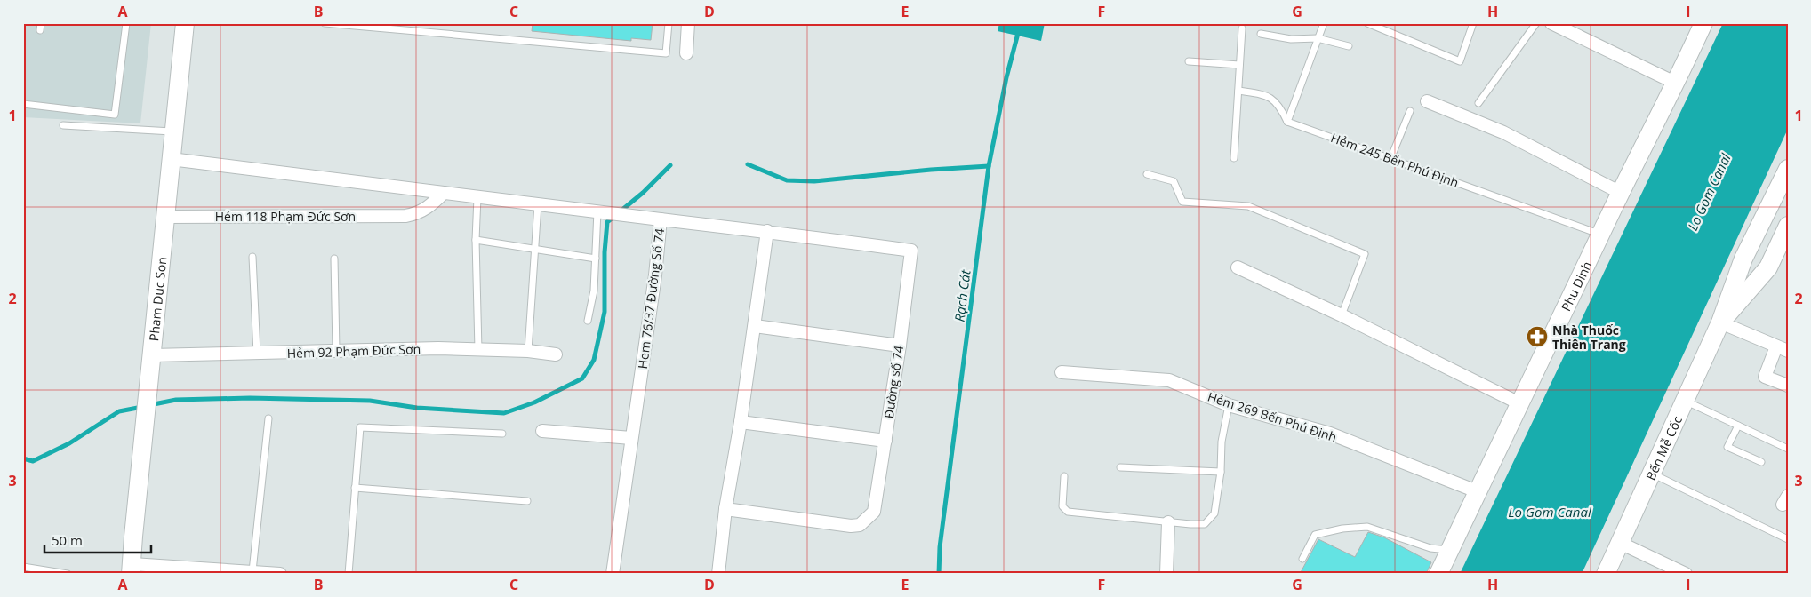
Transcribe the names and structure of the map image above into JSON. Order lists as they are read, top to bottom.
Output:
{
  "streets": {
    "street": [
      "Hẻm 118 Phạm Đức Sơn",
      "Phu Dinh",
      "Pham Duc Son",
      "Hem 76/37 Đường Số 74",
      "Hẻm 92 Phạm Đức Sơn",
      "Đường số 74",
      "Hẻm 269 Bến Phú Định",
      "Bến Mễ Cốc"
    ],
    "lane": ["Hẻm 245 Bến Phú Định"]
  },
  "crossings": [
    ["Hẻm 245 Bến Phú Định", "Phu Dinh"],
    ["Hẻm 118 Phạm Đức Sơn", "Pham Duc Son"],
    ["Phu Dinh", "Hẻm 269 Bến Phú Định"],
    ["Pham Duc Son", "Hẻm 92 Phạm Đức Sơn"],
    ["Hem 76/37 Đường Số 74", "Đường số 74"]
  ],
  "water": ["Lo Gom Canal", "Rạch Cát"],
  "places": {
    "pharmacy": ["Nhà Thuốc Thiên Trang"]
  },
  "scale_bar": "50 m",
  "grid": {
    "columns": [
      "A",
      "B",
      "C",
      "D",
      "E",
      "F",
      "G",
      "H",
      "I"
    ],
    "rows": ["1", "2", "3"]
  }
}
